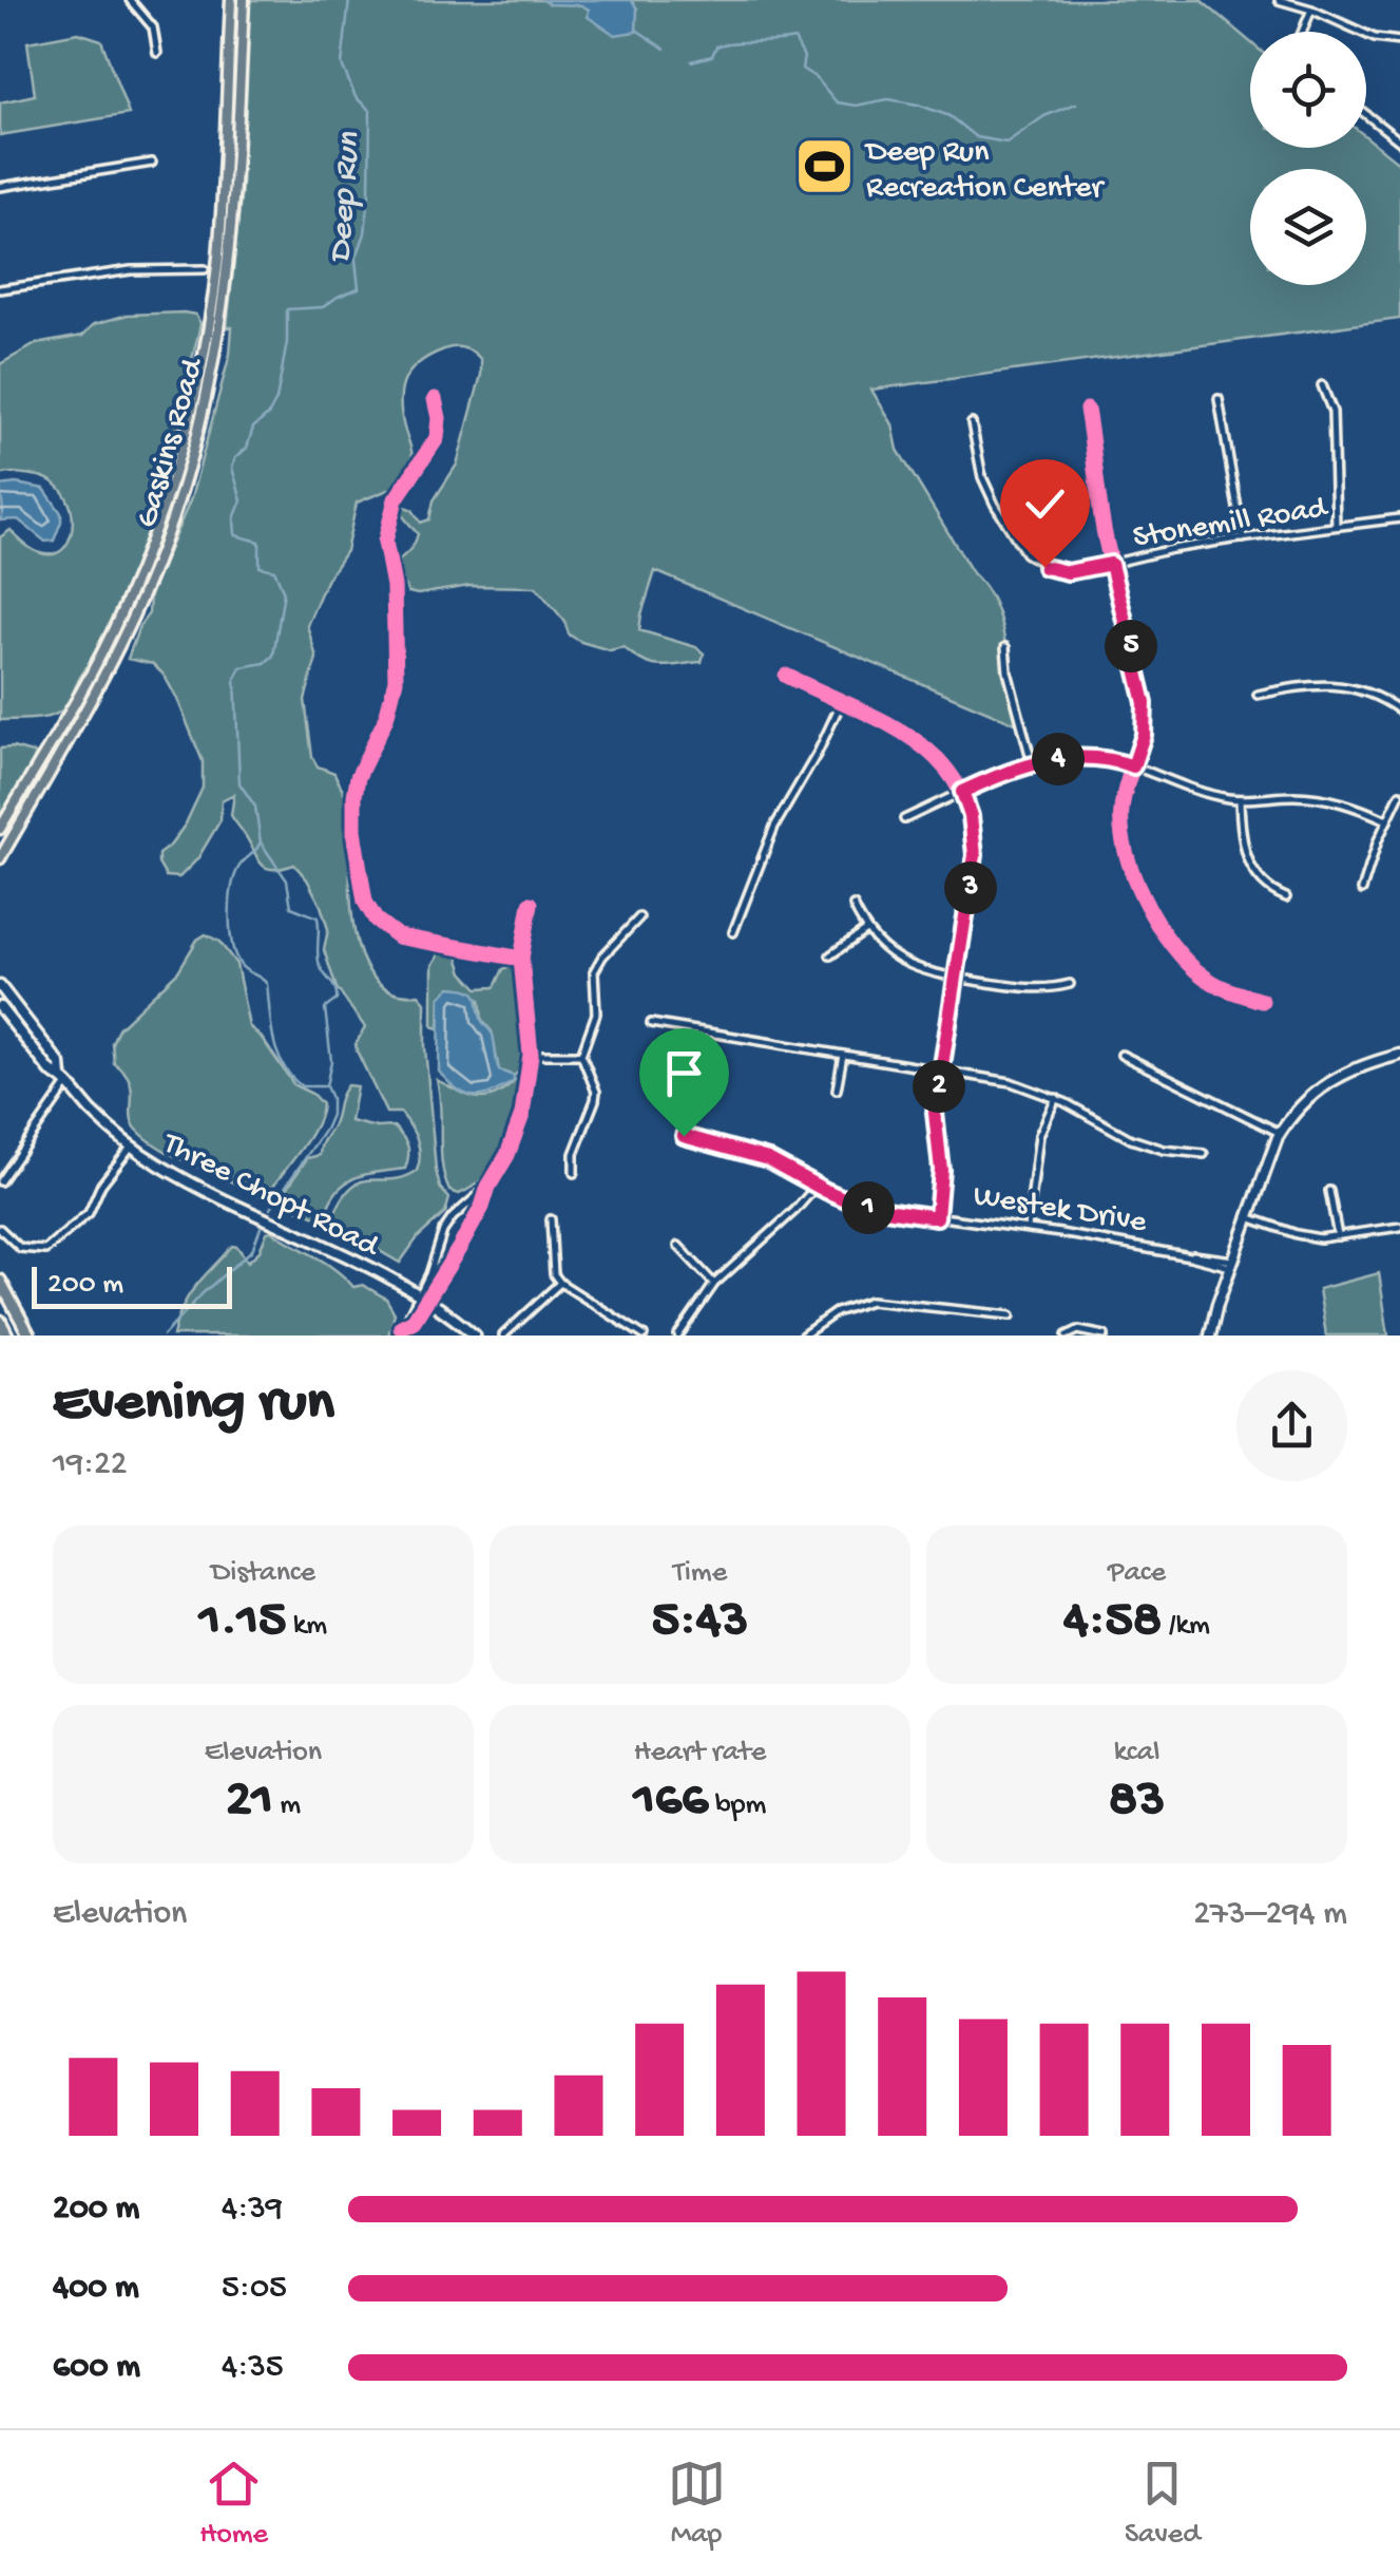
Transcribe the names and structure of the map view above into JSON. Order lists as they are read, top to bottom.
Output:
{
  "streets": {
    "main road": ["Gaskins Road", "Three Chopt Road"],
    "street": ["Stonemill Road", "Westek Drive"]
  },
  "water": ["Deep Run"],
  "places": {
    "sports": ["Deep Run Recreation Center"]
  },
  "scale_bar": "200 m",
  "page": {
    "pins": [
      "5",
      "4",
      "3",
      "2",
      "1"
    ],
    "scale": "200 m",
    "heading": ["Evening run", "19:22"],
    "stats": [
      ["Distance", "1.15 km"],
      ["Time", "5:43"],
      ["Pace", "4:58 /km"],
      ["Elevation", "21 m"],
      ["Heart rate", "166 bpm"],
      ["kcal", "83"]
    ],
    "chart": ["Elevation", "273–294 m"],
    "list": [
      {
        "name": "200 m",
        "note": "4:39"
      },
      {
        "name": "400 m",
        "note": "5:05"
      },
      {
        "name": "600 m",
        "note": "4:35"
      }
    ],
    "tabs": ["Home", "Map", "Saved"]
  }
}
